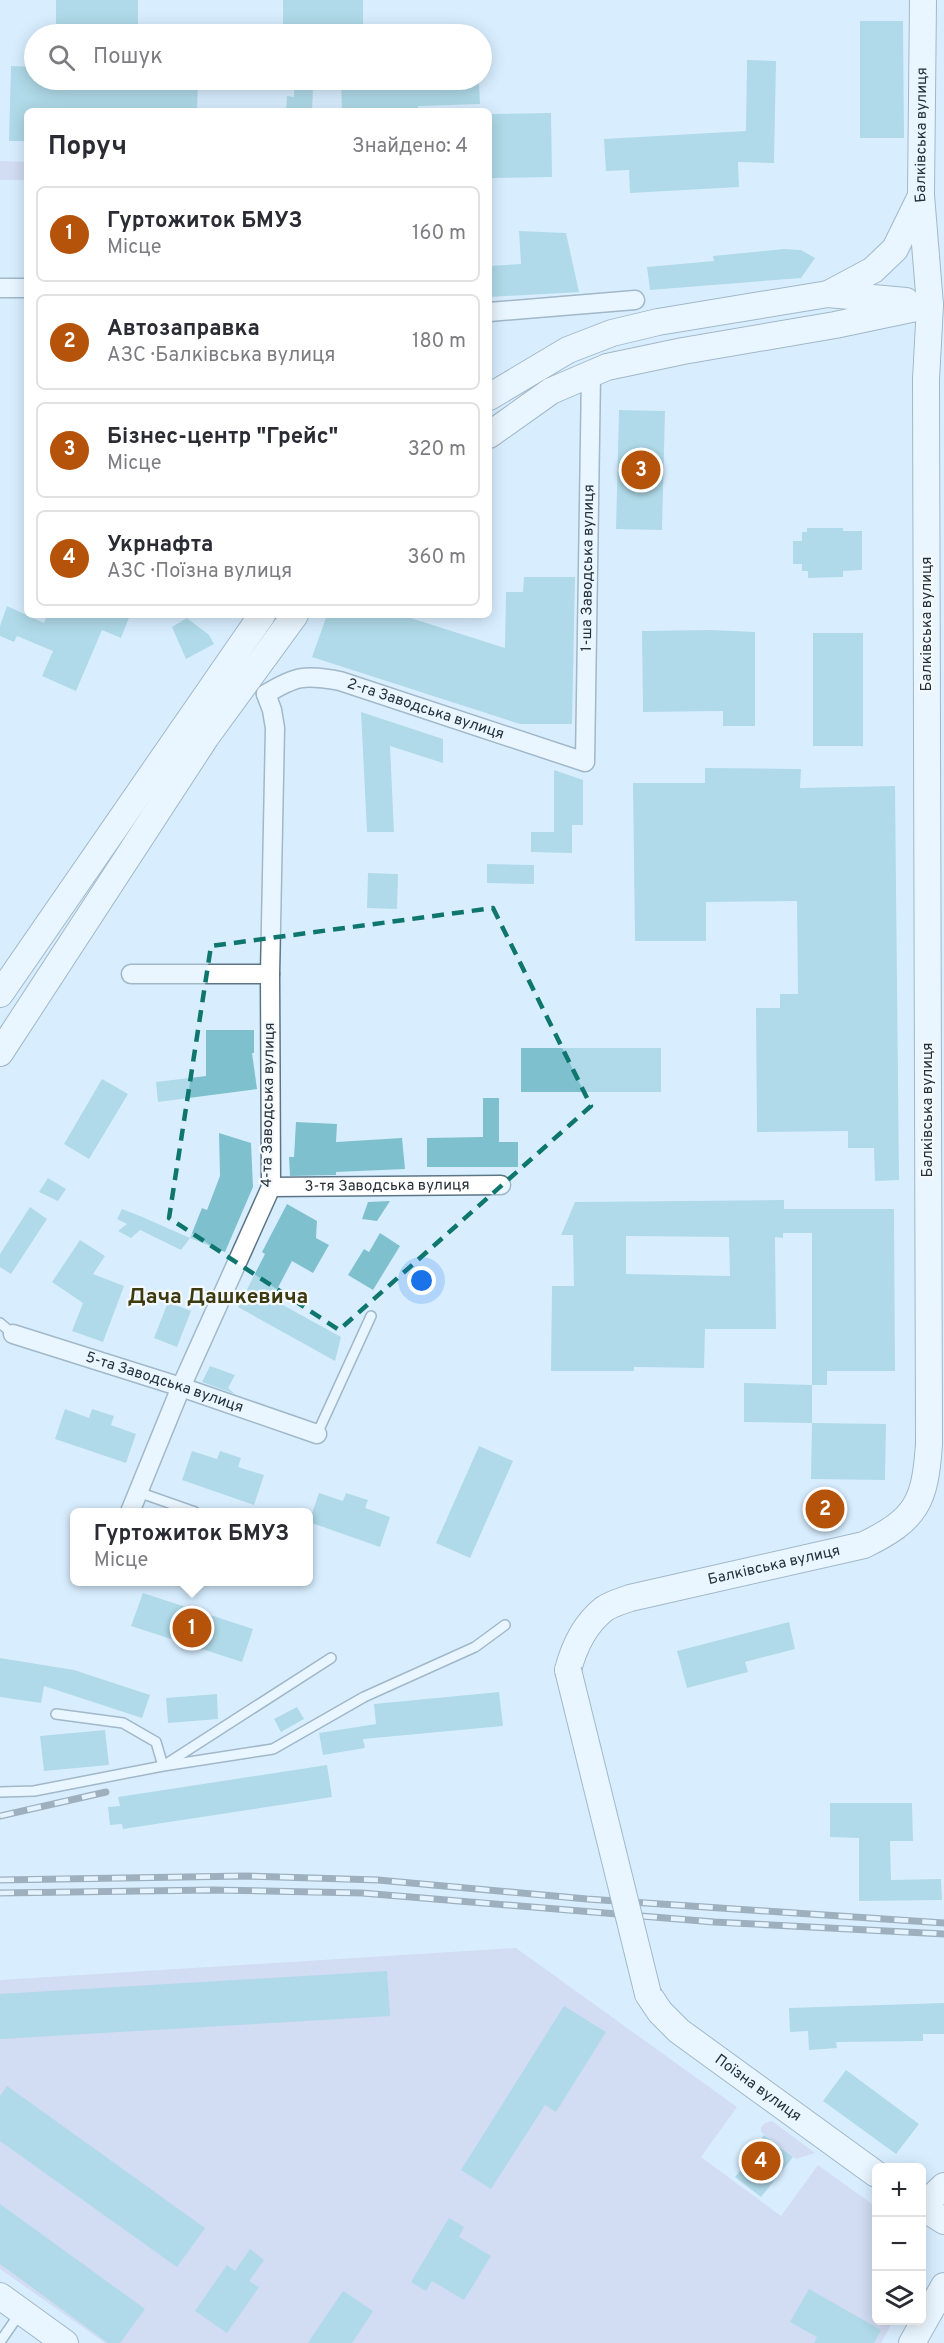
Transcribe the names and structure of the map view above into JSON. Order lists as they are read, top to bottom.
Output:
{
  "streets": {
    "street": [
      "Балківська вулиця",
      "1-ша Заводська вулиця",
      "2-га Заводська вулиця",
      "4-та Заводська вулиця",
      "3-тя Заводська вулиця",
      "5-та Заводська вулиця",
      "Поїзна вулиця"
    ]
  },
  "crossings": [
    ["Балківська вулиця", "Поїзна вулиця"],
    ["1-ша Заводська вулиця", "2-га Заводська вулиця"],
    ["2-га Заводська вулиця", "4-та Заводська вулиця"],
    ["4-та Заводська вулиця", "3-тя Заводська вулиця"],
    ["4-та Заводська вулиця", "5-та Заводська вулиця"]
  ],
  "districts": ["Дача Дашкевича"],
  "page": {
    "search": "Пошук",
    "heading": ["Поруч", "Знайдено: 4"],
    "list": [
      {
        "mark": "1",
        "name": "Гуртожиток БМУЗ",
        "note": "Місце",
        "value": "160 m"
      },
      {
        "mark": "2",
        "name": "Автозаправка",
        "note": "АЗС · Балківська вулиця",
        "value": "180 m"
      },
      {
        "mark": "3",
        "name": "Бізнес-центр \"Грейс\"",
        "note": "Місце",
        "value": "320 m"
      },
      {
        "mark": "4",
        "name": "Укрнафта",
        "note": "АЗС · Поїзна вулиця",
        "value": "360 m"
      }
    ],
    "pins": [
      "3",
      "2",
      "1",
      "4"
    ],
    "popup": ["Гуртожиток БМУЗ", "Місце"],
    "map_buttons": ["+", "−"]
  }
}
